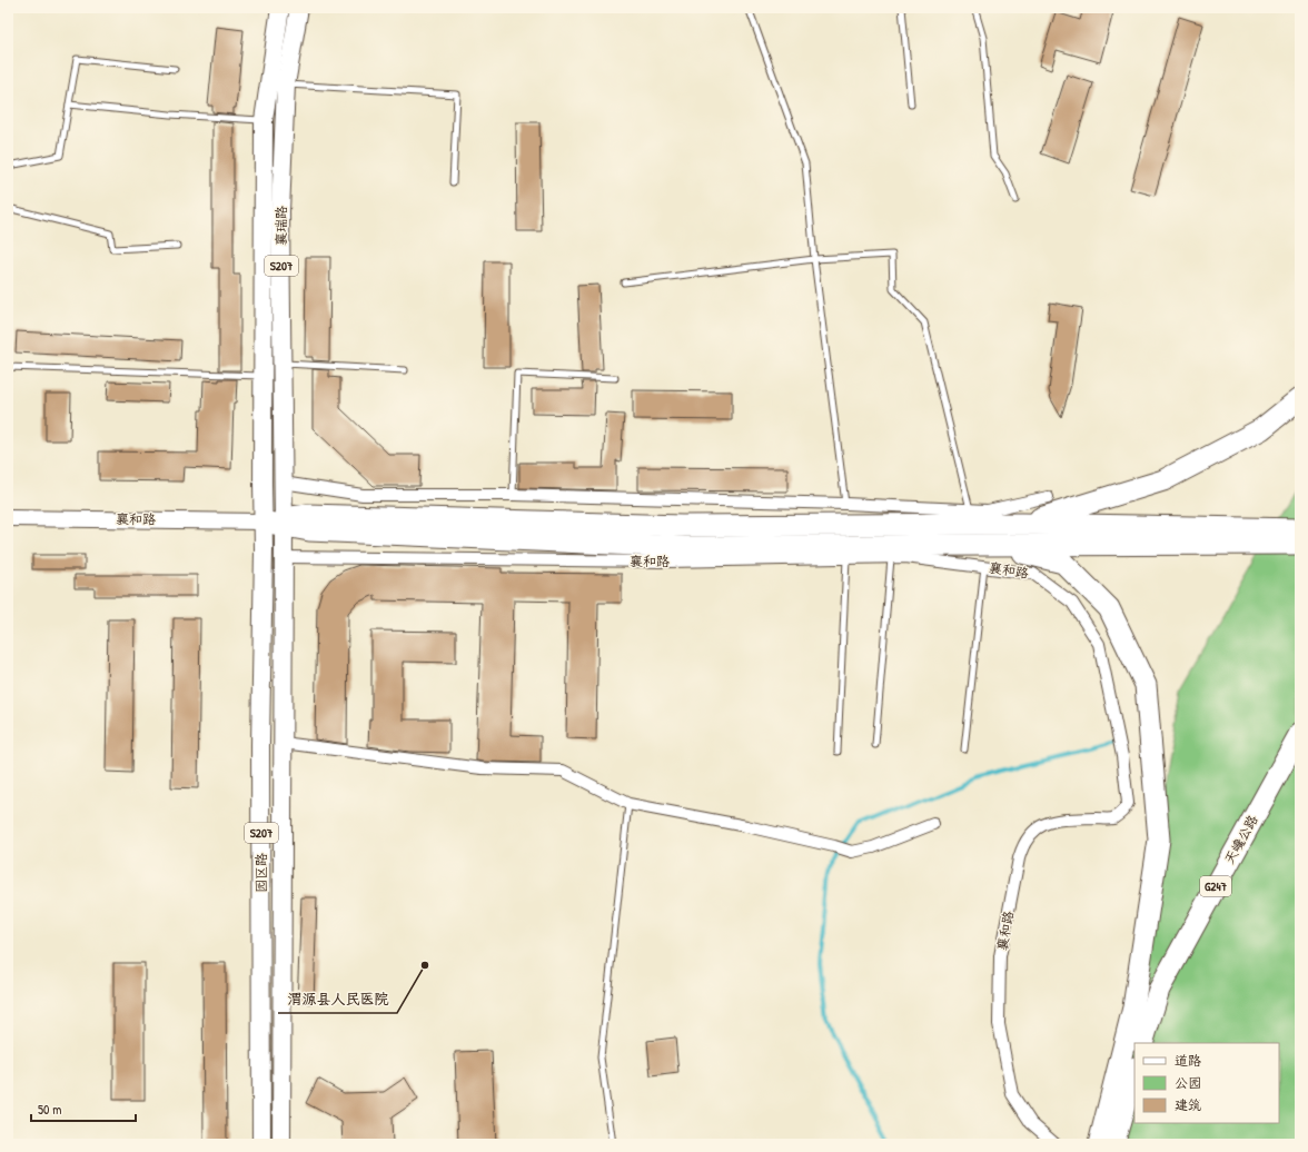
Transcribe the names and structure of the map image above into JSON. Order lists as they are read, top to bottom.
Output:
{
  "streets": {
    "highway": ["天巉公路", "G247"],
    "main road": [
      "襄瑞路",
      "S207",
      "襄和路",
      "园区路"
    ]
  },
  "crossings": [
    ["襄瑞路", "襄和路"],
    ["襄瑞路", "园区路"],
    ["襄和路", "园区路"]
  ],
  "places": ["渭源县人民医院"],
  "legend": ["道路", "公园", "建筑"],
  "scale_bar": "50 m"
}
